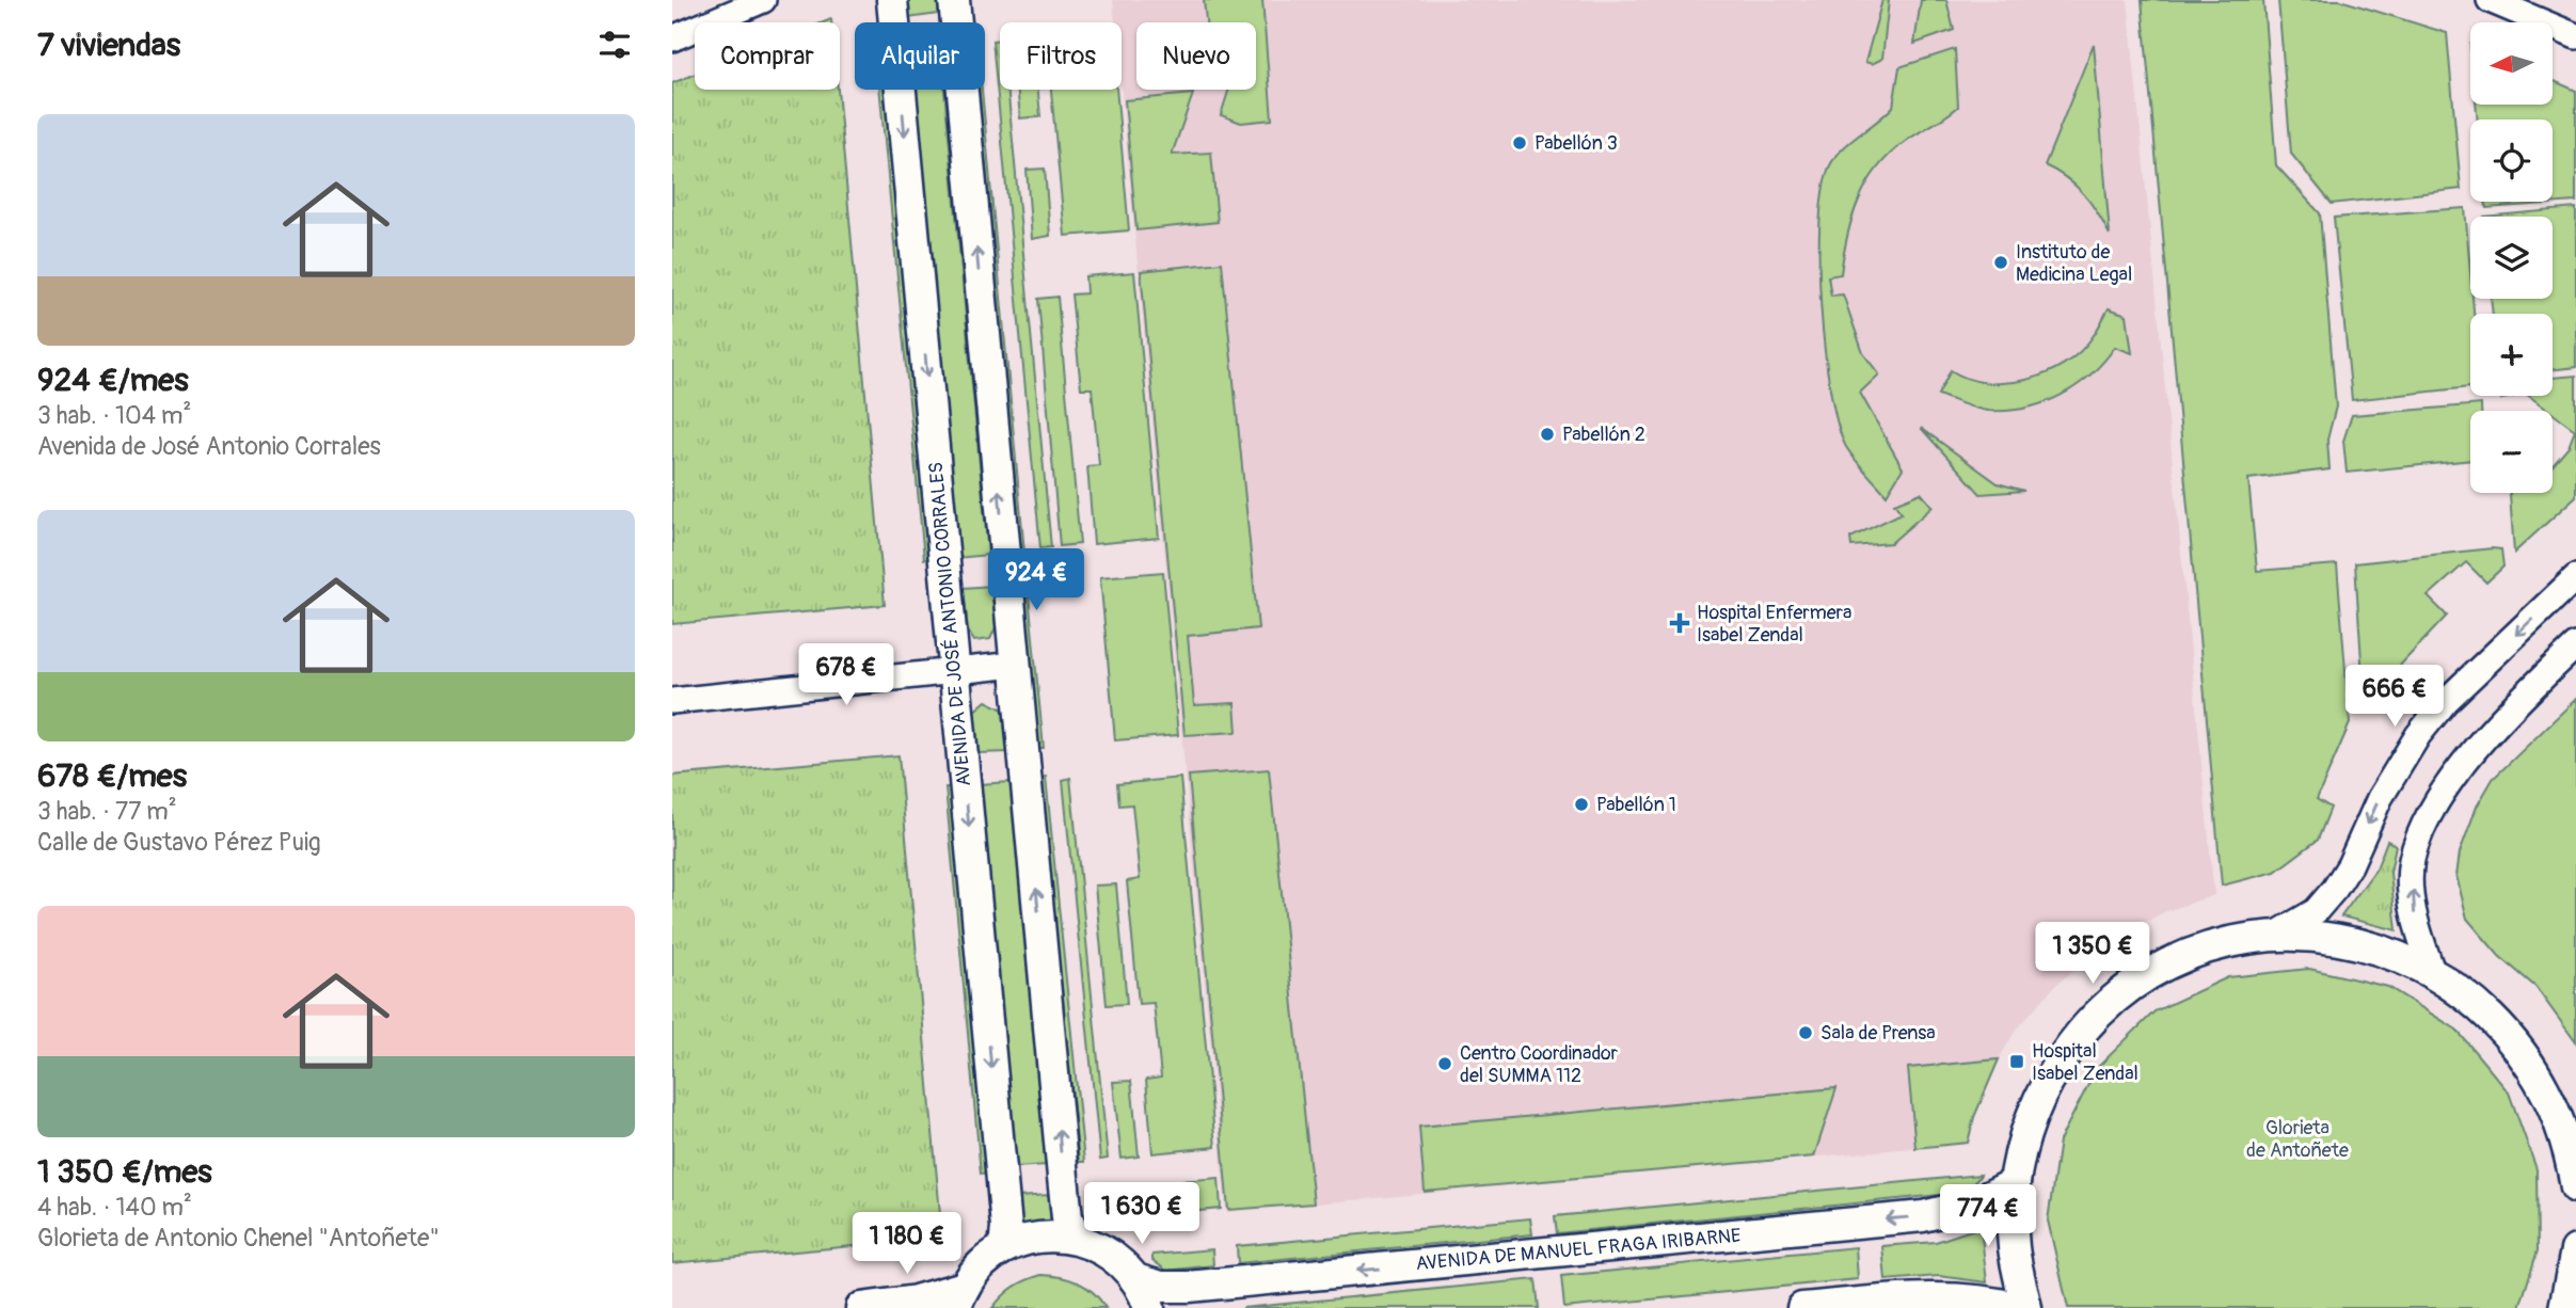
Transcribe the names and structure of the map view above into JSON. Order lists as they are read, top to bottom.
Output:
{
  "streets": {
    "street": ["AVENIDA DE JOSÉ ANTONIO CORRALES", "AVENIDA DE MANUEL FRAGA IRIBARNE"]
  },
  "one_way": ["AVENIDA DE MANUEL FRAGA IRIBARNE"],
  "parks": ["Glorieta de Antoñete"],
  "places": {
    "other": [
      "Pabellón 3",
      "Instituto de Medicina Legal",
      "Pabellón 2",
      "Pabellón 1",
      "Sala de Prensa",
      "Centro Coordinador del SUMMA 112"
    ],
    "health": ["Hospital Enfermera Isabel Zendal"],
    "transit": ["Hospital Isabel Zendal"]
  },
  "north": "left",
  "page": {
    "heading": "7 viviendas",
    "map_buttons": ["+", "−"],
    "chip": [
      "Comprar",
      "Alquilar",
      "Filtros",
      "Nuevo"
    ],
    "list": [
      {
        "name": "924 €/mes",
        "note": "3 hab. · 104 m² · Avenida de José Antonio Corrales"
      },
      {
        "name": "678 €/mes",
        "note": "3 hab. · 77 m² · Calle de Gustavo Pérez Puig"
      },
      {
        "name": "1 350 €/mes",
        "note": "4 hab. · 140 m² · Glorieta de Antonio Chenel \"Antoñete\""
      }
    ],
    "price": [
      "924 €",
      "678 €",
      "666 €",
      "1 350 €",
      "1 630 €",
      "774 €",
      "1 180 €"
    ]
  }
}
